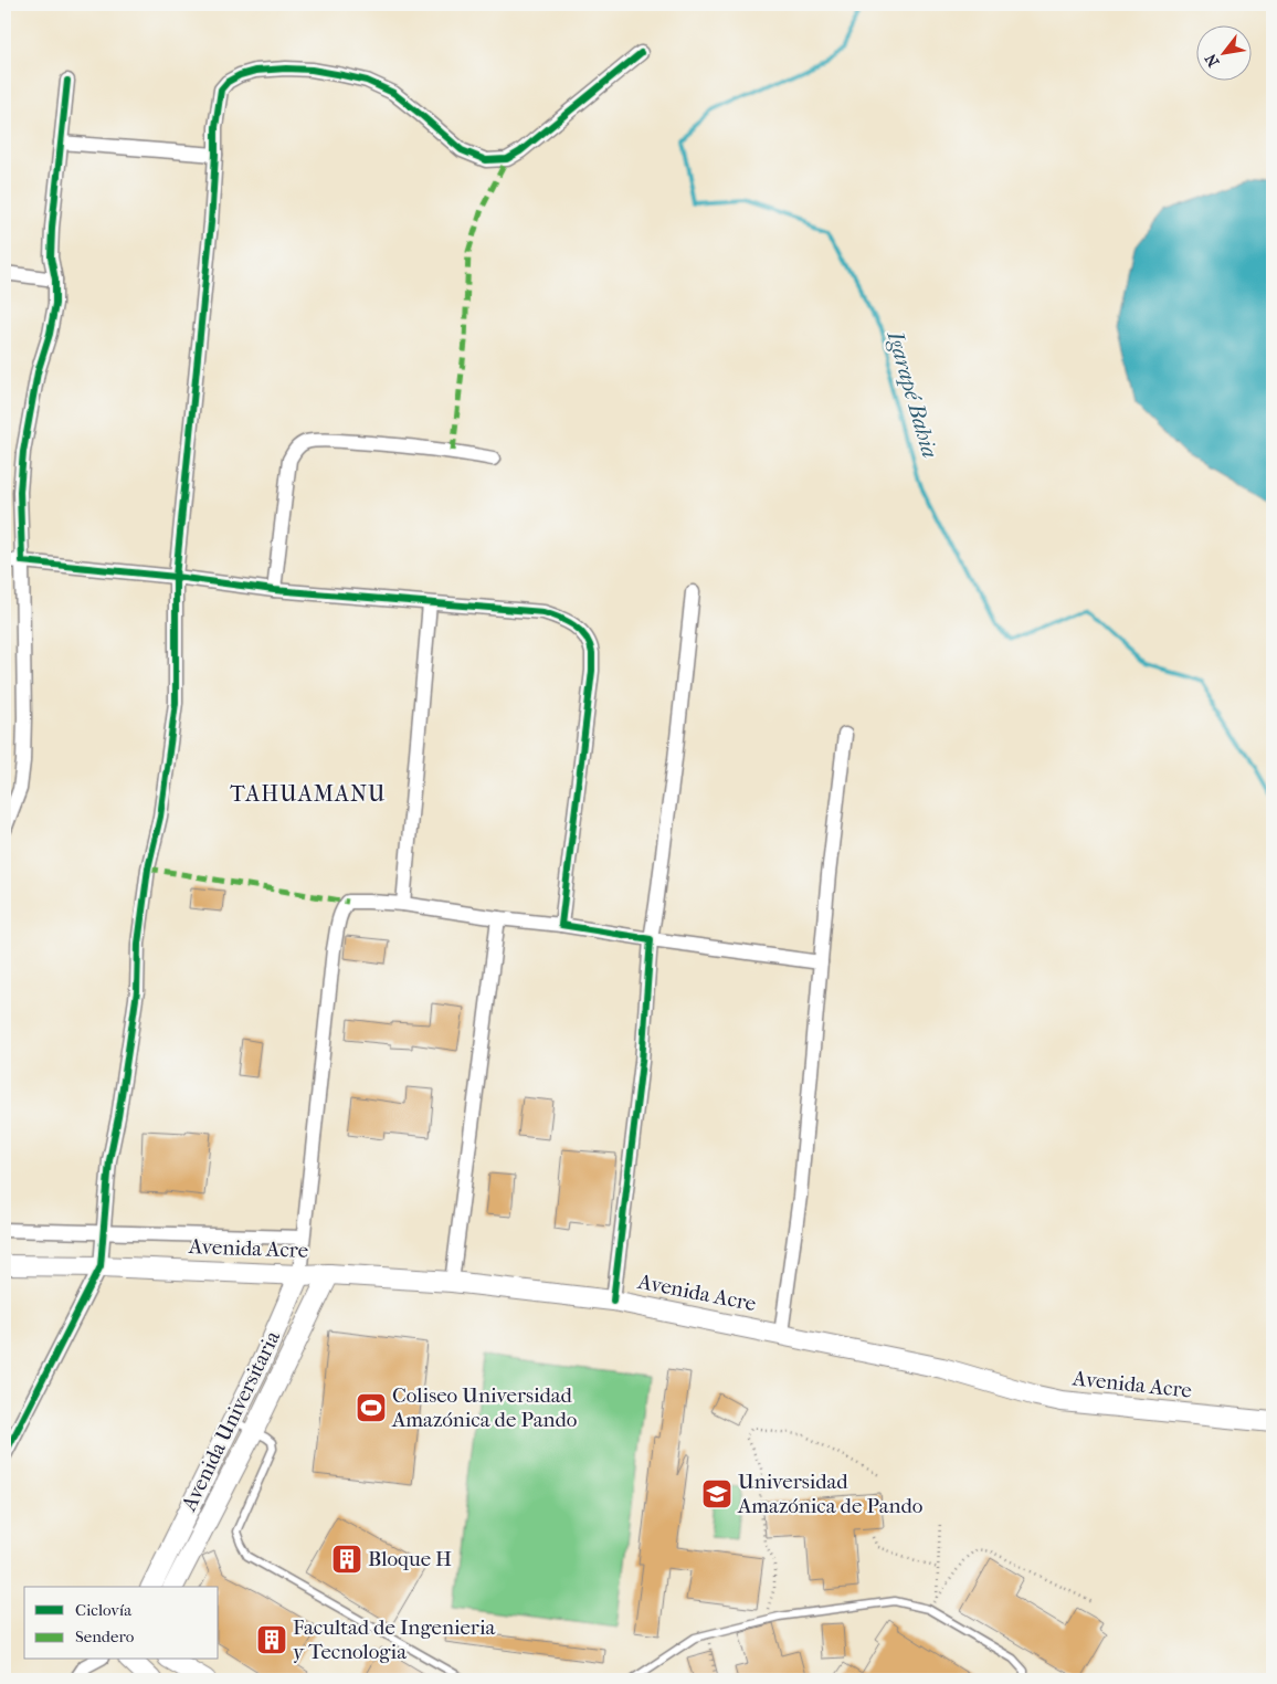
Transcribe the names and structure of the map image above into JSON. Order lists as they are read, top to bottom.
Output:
{
  "streets": {
    "main road": ["Avenida Acre", "Avenida Universitaria"]
  },
  "crossings": [
    ["Avenida Acre", "Avenida Universitaria"]
  ],
  "districts": ["TAHUAMANU"],
  "water": ["Igarapé Bahia"],
  "places": {
    "sports": ["Coliseo Universidad Amazónica de Pando"],
    "school or university": ["Universidad Amazónica de Pando"],
    "building": ["Bloque H", "Facultad de Ingenieria y Tecnologia"]
  },
  "legend": ["Ciclovía", "Sendero"],
  "north": "bottom left"
}
